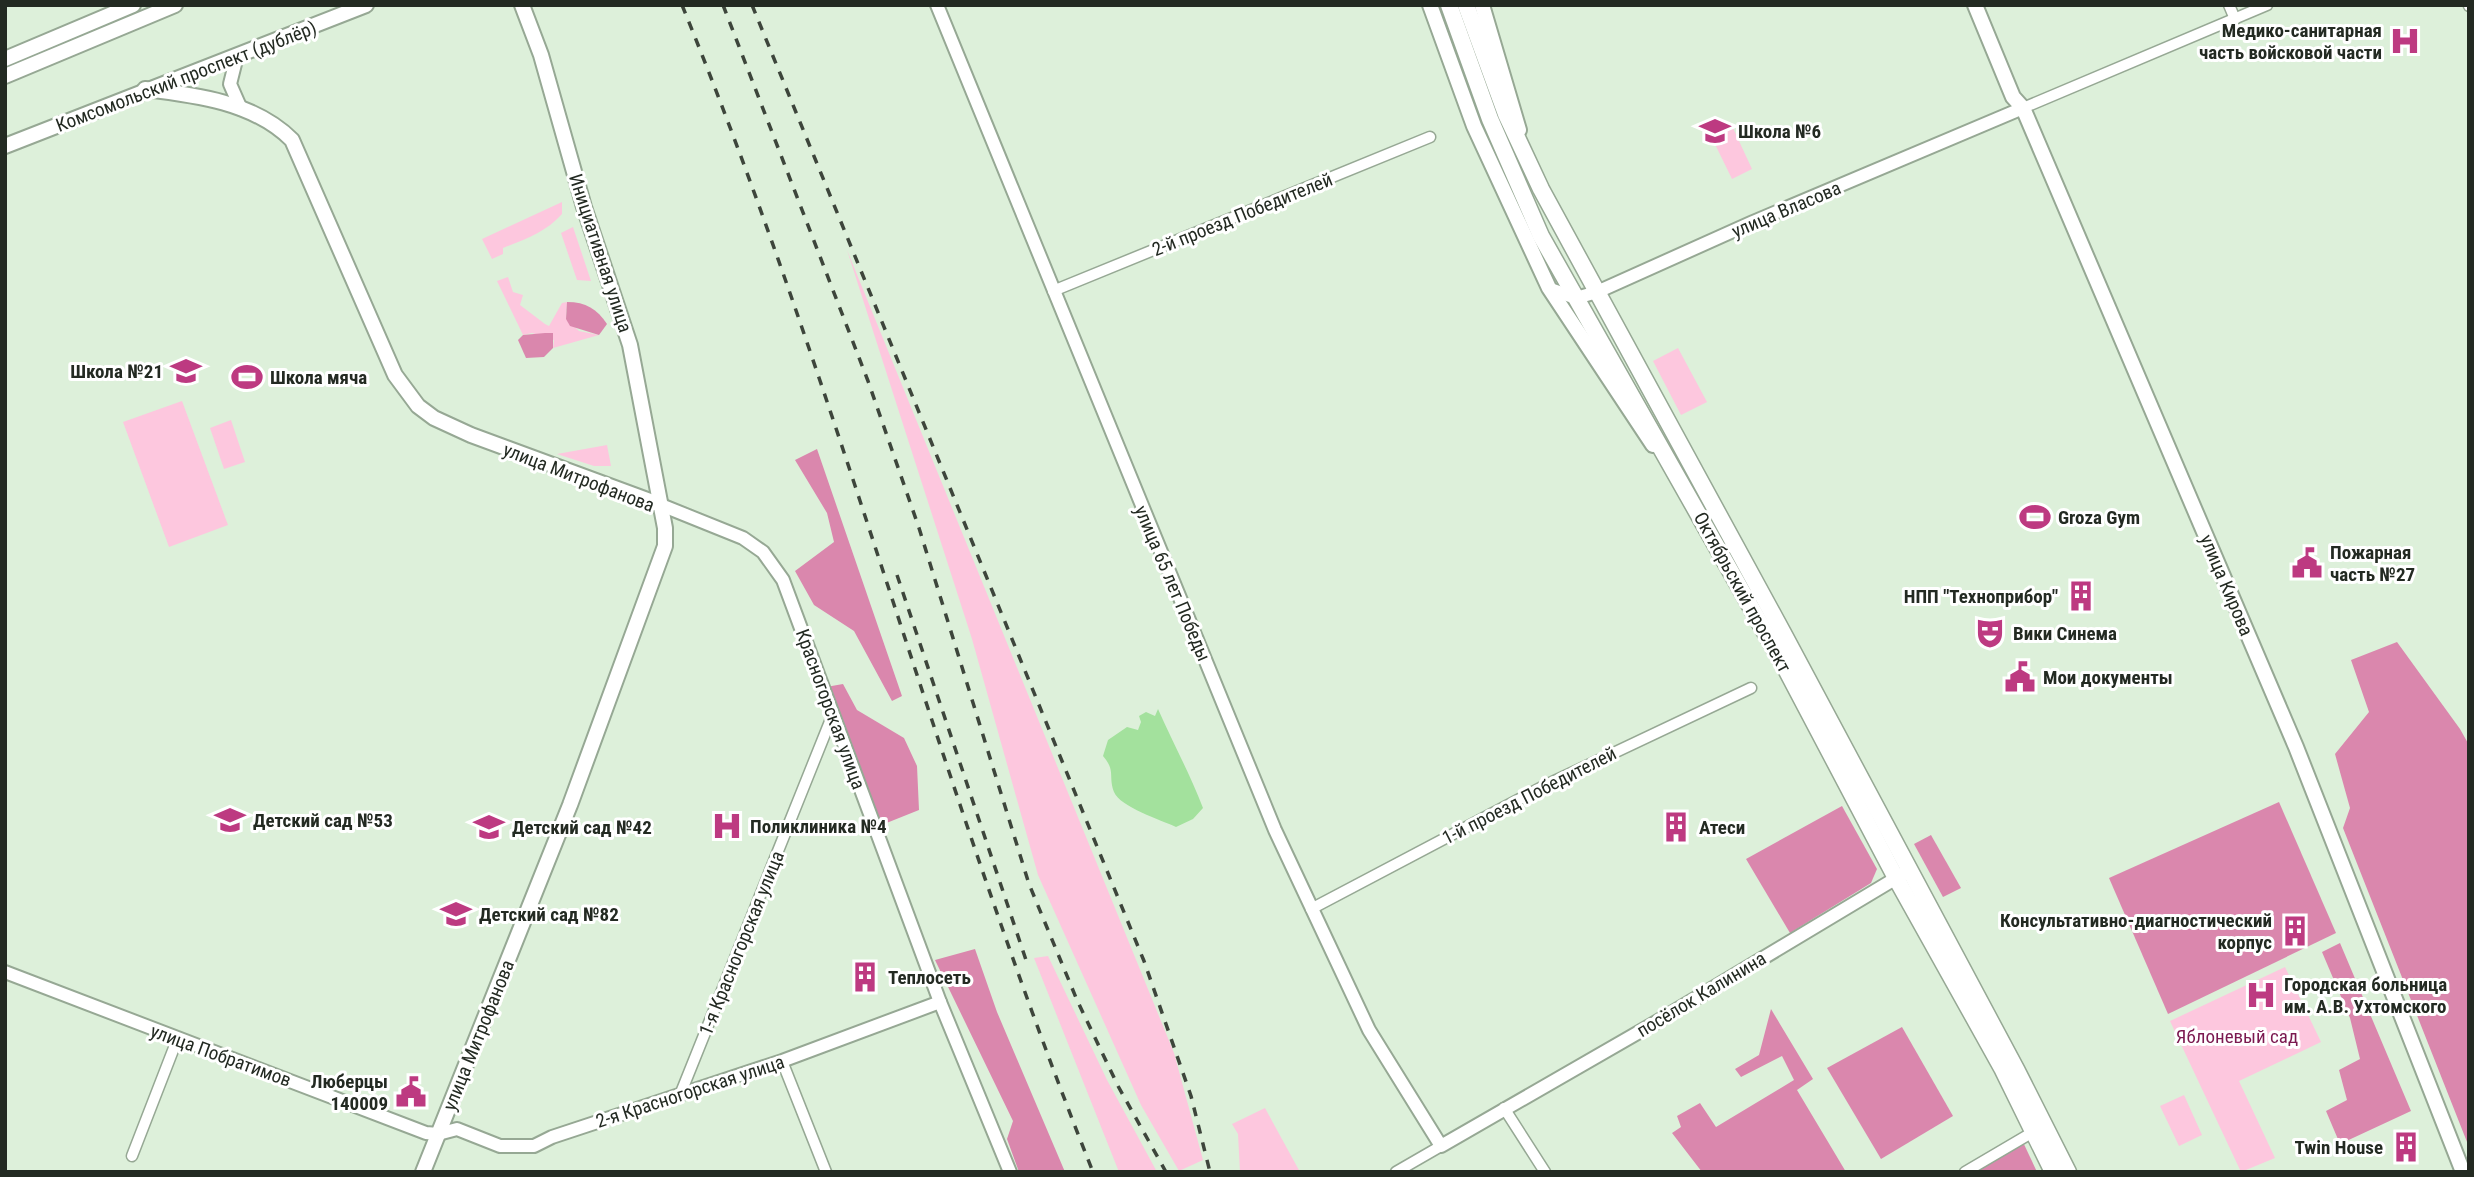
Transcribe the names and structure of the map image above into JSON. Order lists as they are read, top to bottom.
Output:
{
  "streets": {
    "main road": [
      "Комсомольский проспект (дублёр)",
      "Инициативная улица",
      "улица Митрофанова",
      "улица Кирова",
      "Октябрьский проспект"
    ],
    "street": [
      "улица Власова",
      "2-й проезд Победителей",
      "улица 65 лет Победы",
      "Красногорская улица",
      "1-й проезд Победителей",
      "1-я Красногорская улица",
      "посёлок Калинина",
      "улица Побратимов",
      "2-я Красногорская улица"
    ]
  },
  "crossings": [
    ["Комсомольский проспект (дублёр)", "улица Митрофанова"],
    ["улица Власова", "улица Кирова"],
    ["улица Власова", "Октябрьский проспект"],
    ["2-й проезд Победителей", "улица 65 лет Победы"],
    ["Инициативная улица", "улица Митрофанова"],
    ["Инициативная улица", "Красногорская улица"],
    ["улица Митрофанова", "Красногорская улица"],
    ["улица Митрофанова", "улица Побратимов"],
    ["улица Митрофанова", "2-я Красногорская улица"],
    ["улица 65 лет Победы", "1-й проезд Победителей"],
    ["улица 65 лет Победы", "посёлок Калинина"],
    ["Октябрьский проспект", "посёлок Калинина"],
    ["Красногорская улица", "1-я Красногорская улица"],
    ["Красногорская улица", "2-я Красногорская улица"],
    ["1-я Красногорская улица", "2-я Красногорская улица"],
    ["улица Побратимов", "2-я Красногорская улица"]
  ],
  "parks": ["Яблоневый сад"],
  "places": {
    "hospital": ["Медико-санитарная часть войсковой части", "Поликлиника №4", "Городская больница им. А.В. Ухтомского"],
    "school or university": [
      "Школа №6",
      "Школа №21",
      "Детский сад №53",
      "Детский сад №42",
      "Детский сад №82"
    ],
    "sports": ["Школа мяча", "Groza Gym"],
    "public building": ["Пожарная часть №27", "Мои документы", "Люберцы 140009"],
    "building": [
      "НПП \"Техноприбор\"",
      "Атеси",
      "Консультативно-диагностический корпус",
      "Теплосеть",
      "Twin House"
    ],
    "theatre": ["Вики Синема"]
  }
}
